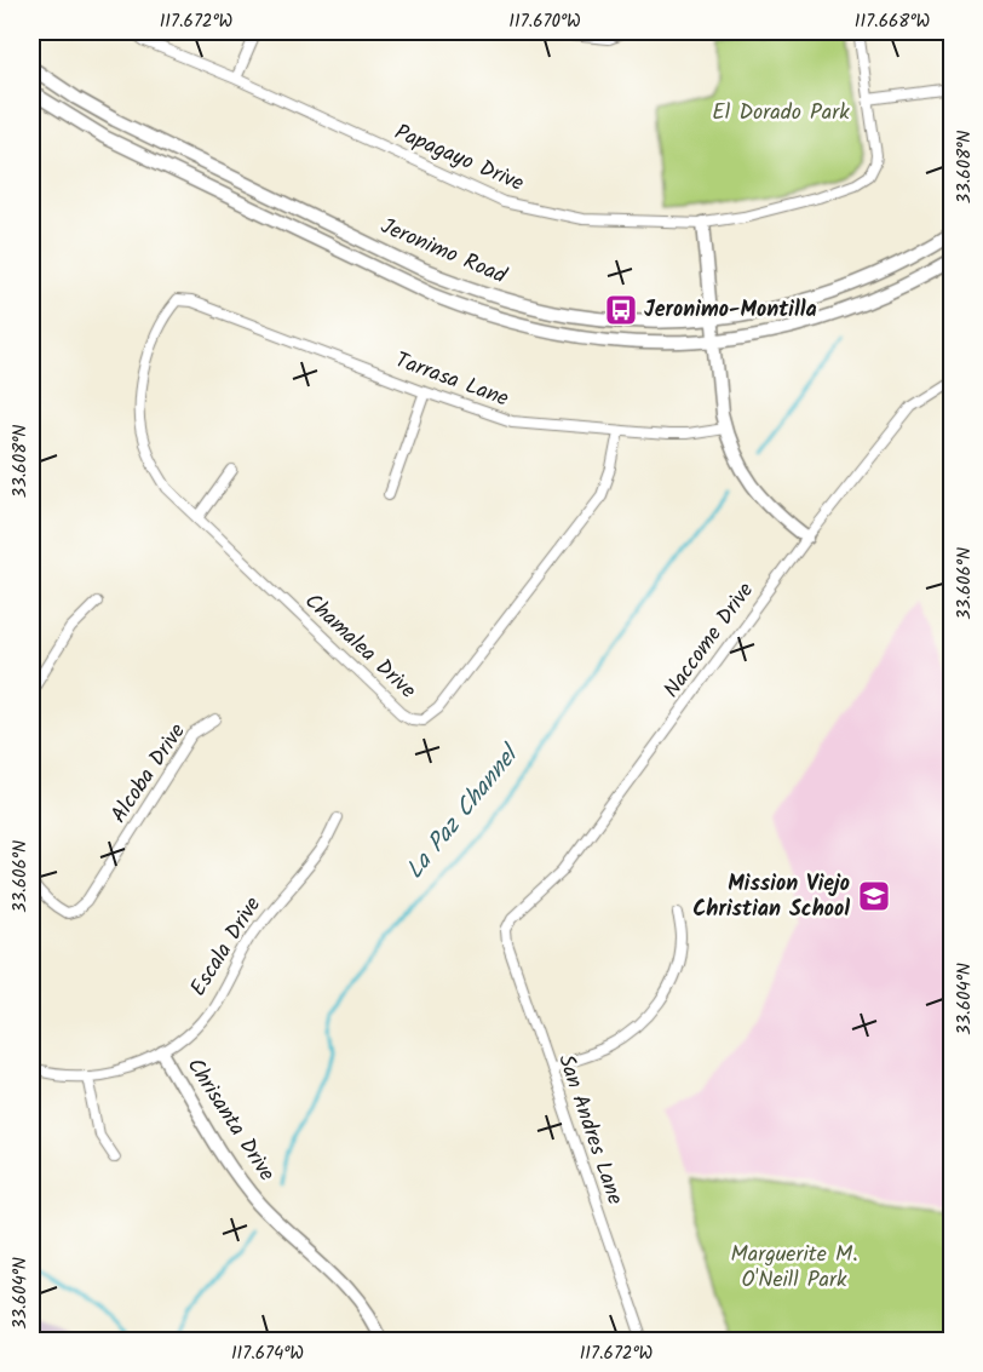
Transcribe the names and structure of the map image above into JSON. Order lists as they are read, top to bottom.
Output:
{
  "streets": {
    "main road": ["Jeronimo Road", "Chrisanta Drive"],
    "street": [
      "Papagayo Drive",
      "Tarrasa Lane",
      "Naccome Drive",
      "Chamalea Drive",
      "Alcoba Drive",
      "Escala Drive",
      "San Andres Lane"
    ]
  },
  "crossings": [
    ["Tarrasa Lane", "Chamalea Drive"],
    ["Naccome Drive", "San Andres Lane"],
    ["Escala Drive", "Chrisanta Drive"]
  ],
  "water": ["La Paz Channel"],
  "parks": ["El Dorado Park", "Marguerite M. O'Neill Park"],
  "places": {
    "bus stop": ["Jeronimo-Montilla"],
    "school or university": ["Mission Viejo Christian School"]
  },
  "coordinates": [
    "117.672°W",
    "117.670°W",
    "117.668°W",
    "33.608°N",
    "33.606°N",
    "33.604°N",
    "117.674°W"
  ]
}
